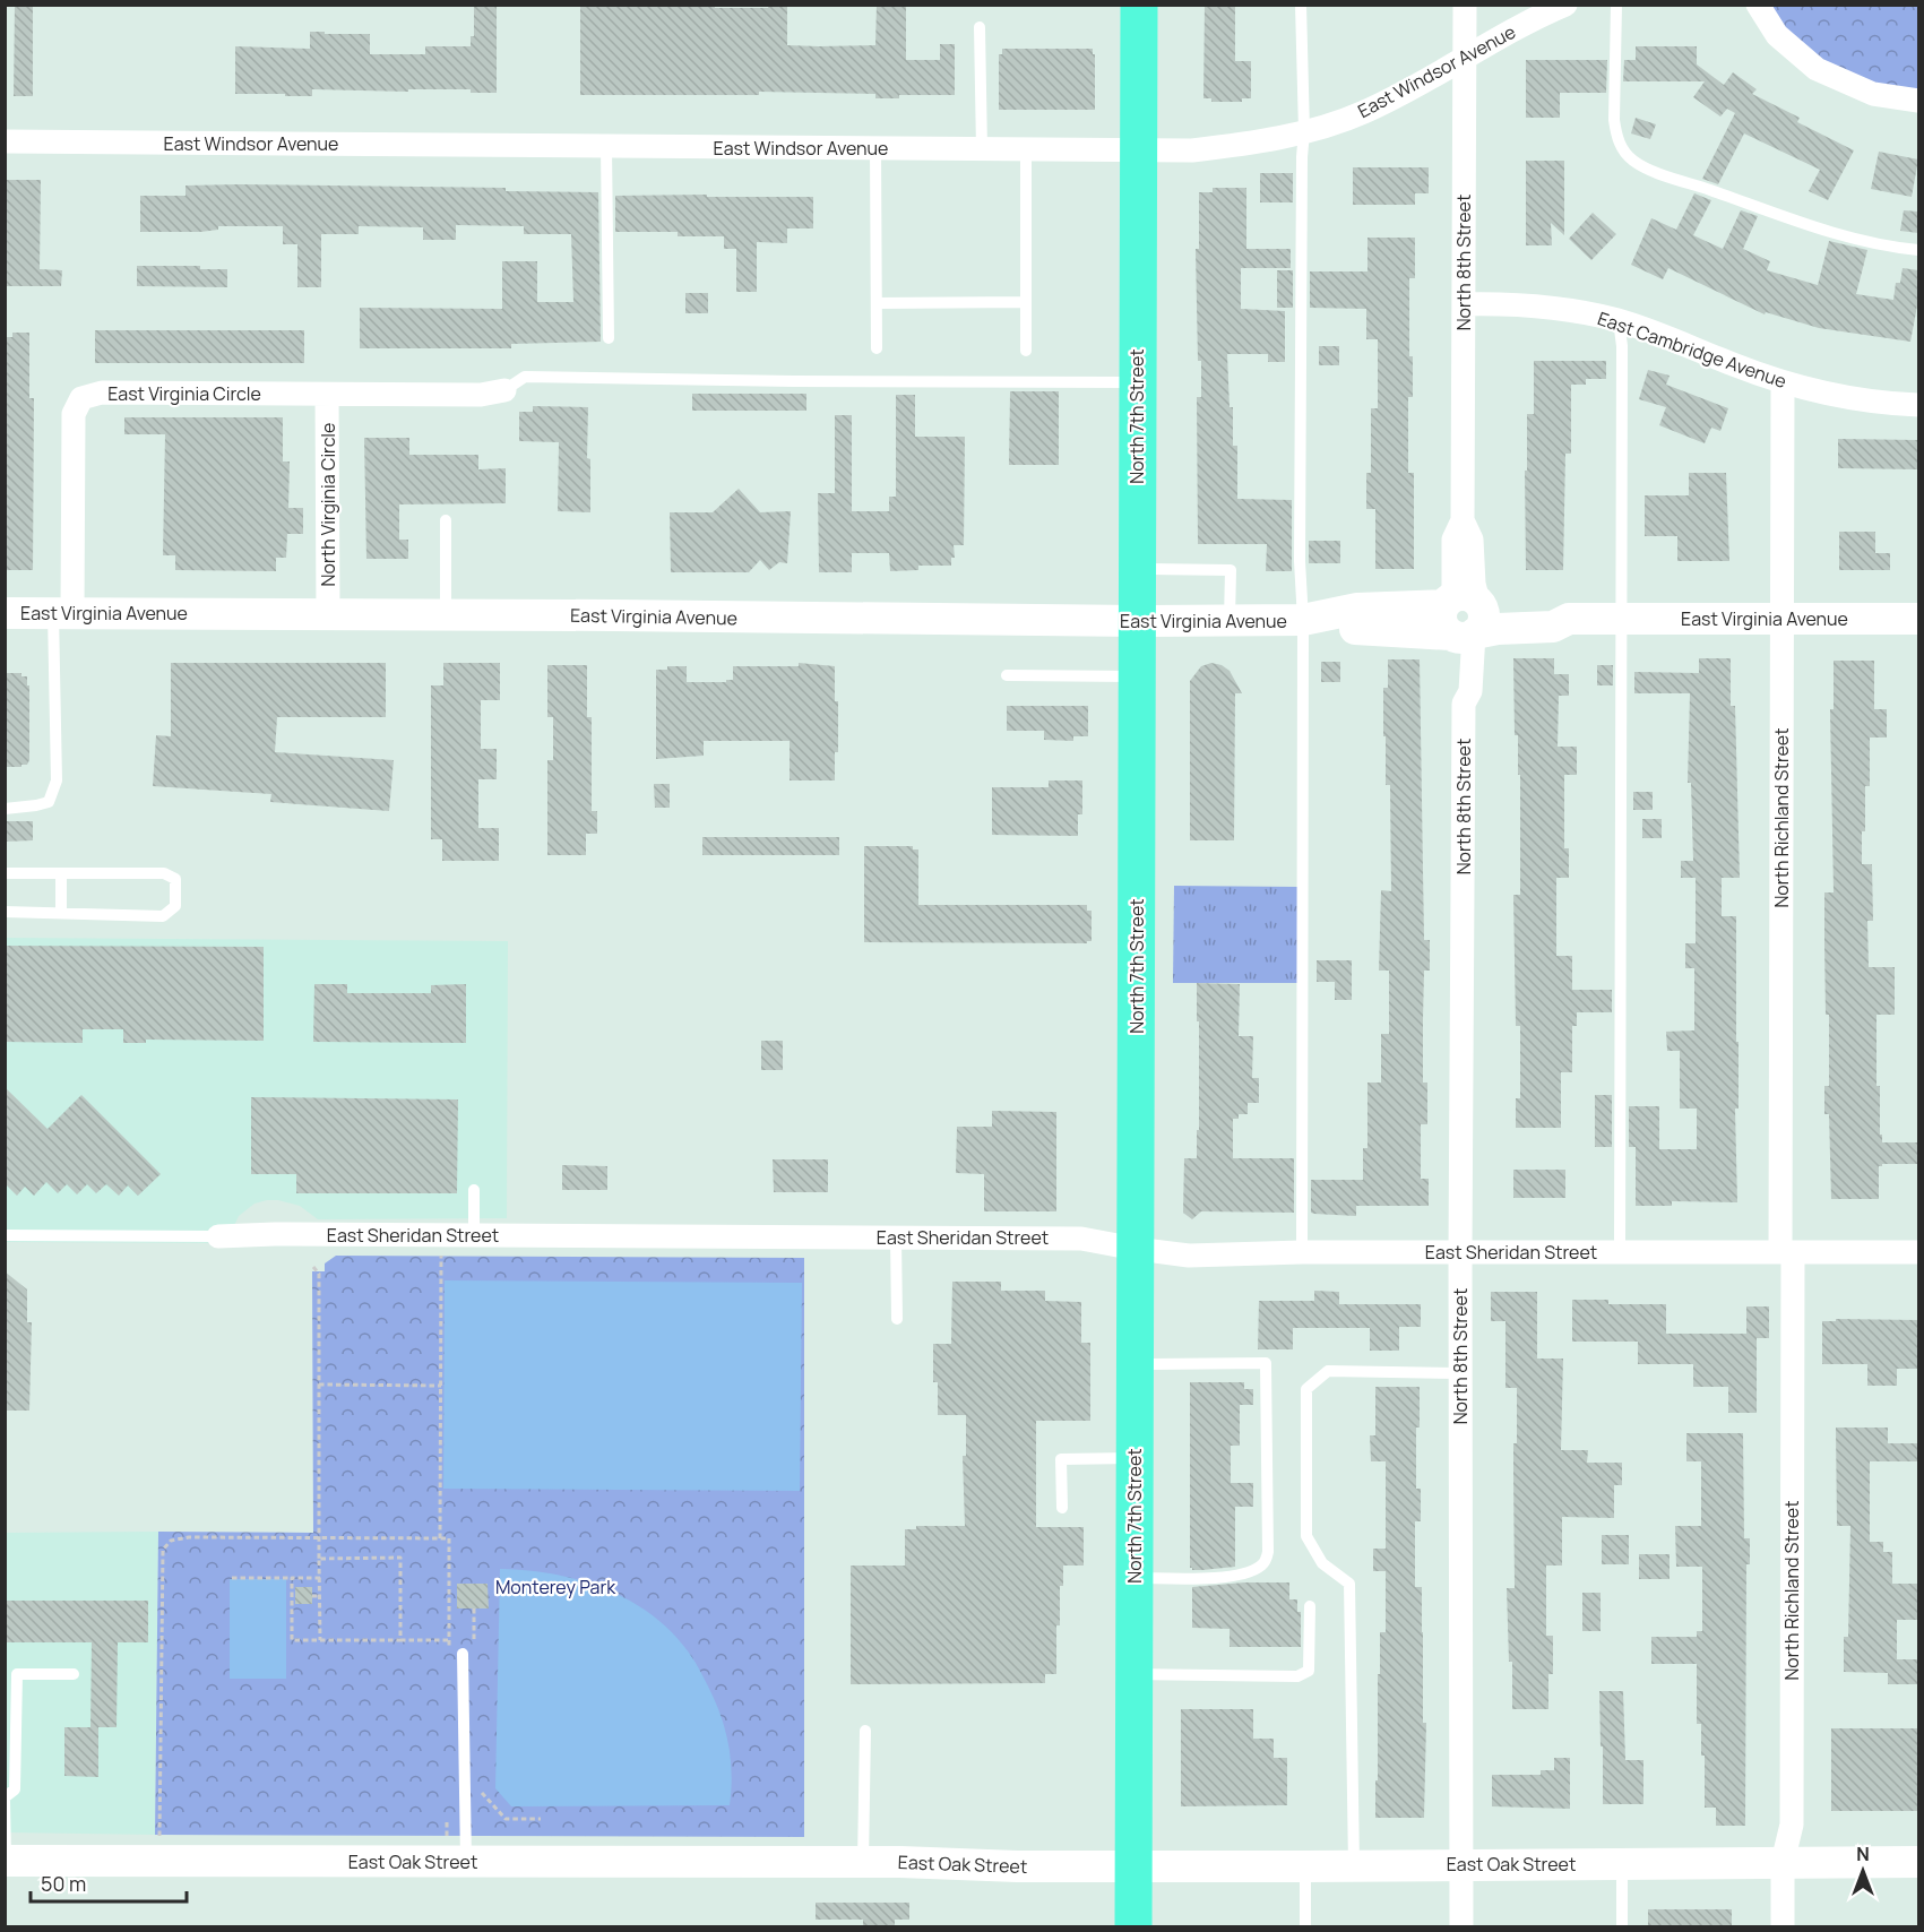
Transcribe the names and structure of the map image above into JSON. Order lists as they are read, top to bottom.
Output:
{
  "streets": {
    "main road": ["North 7th Street"],
    "street": [
      "East Windsor Avenue",
      "North 8th Street",
      "East Cambridge Avenue",
      "East Virginia Circle",
      "North Virginia Circle",
      "East Virginia Avenue",
      "North Richland Street",
      "East Sheridan Street",
      "East Oak Street"
    ]
  },
  "crossings": [
    ["East Windsor Avenue", "North 8th Street"],
    ["East Windsor Avenue", "North 7th Street"],
    ["North 8th Street", "East Cambridge Avenue"],
    ["North 8th Street", "East Virginia Avenue"],
    ["North 8th Street", "East Sheridan Street"],
    ["North 8th Street", "East Oak Street"],
    ["East Cambridge Avenue", "North Richland Street"],
    ["East Virginia Circle", "North Virginia Circle"],
    ["East Virginia Circle", "East Virginia Avenue"],
    ["North 7th Street", "East Virginia Avenue"],
    ["North 7th Street", "East Sheridan Street"],
    ["North 7th Street", "East Oak Street"],
    ["North Virginia Circle", "East Virginia Avenue"],
    ["East Virginia Avenue", "North Richland Street"],
    ["North Richland Street", "East Sheridan Street"],
    ["North Richland Street", "East Oak Street"]
  ],
  "parks": ["Monterey Park"],
  "scale_bar": "50 m",
  "north": "top"
}
